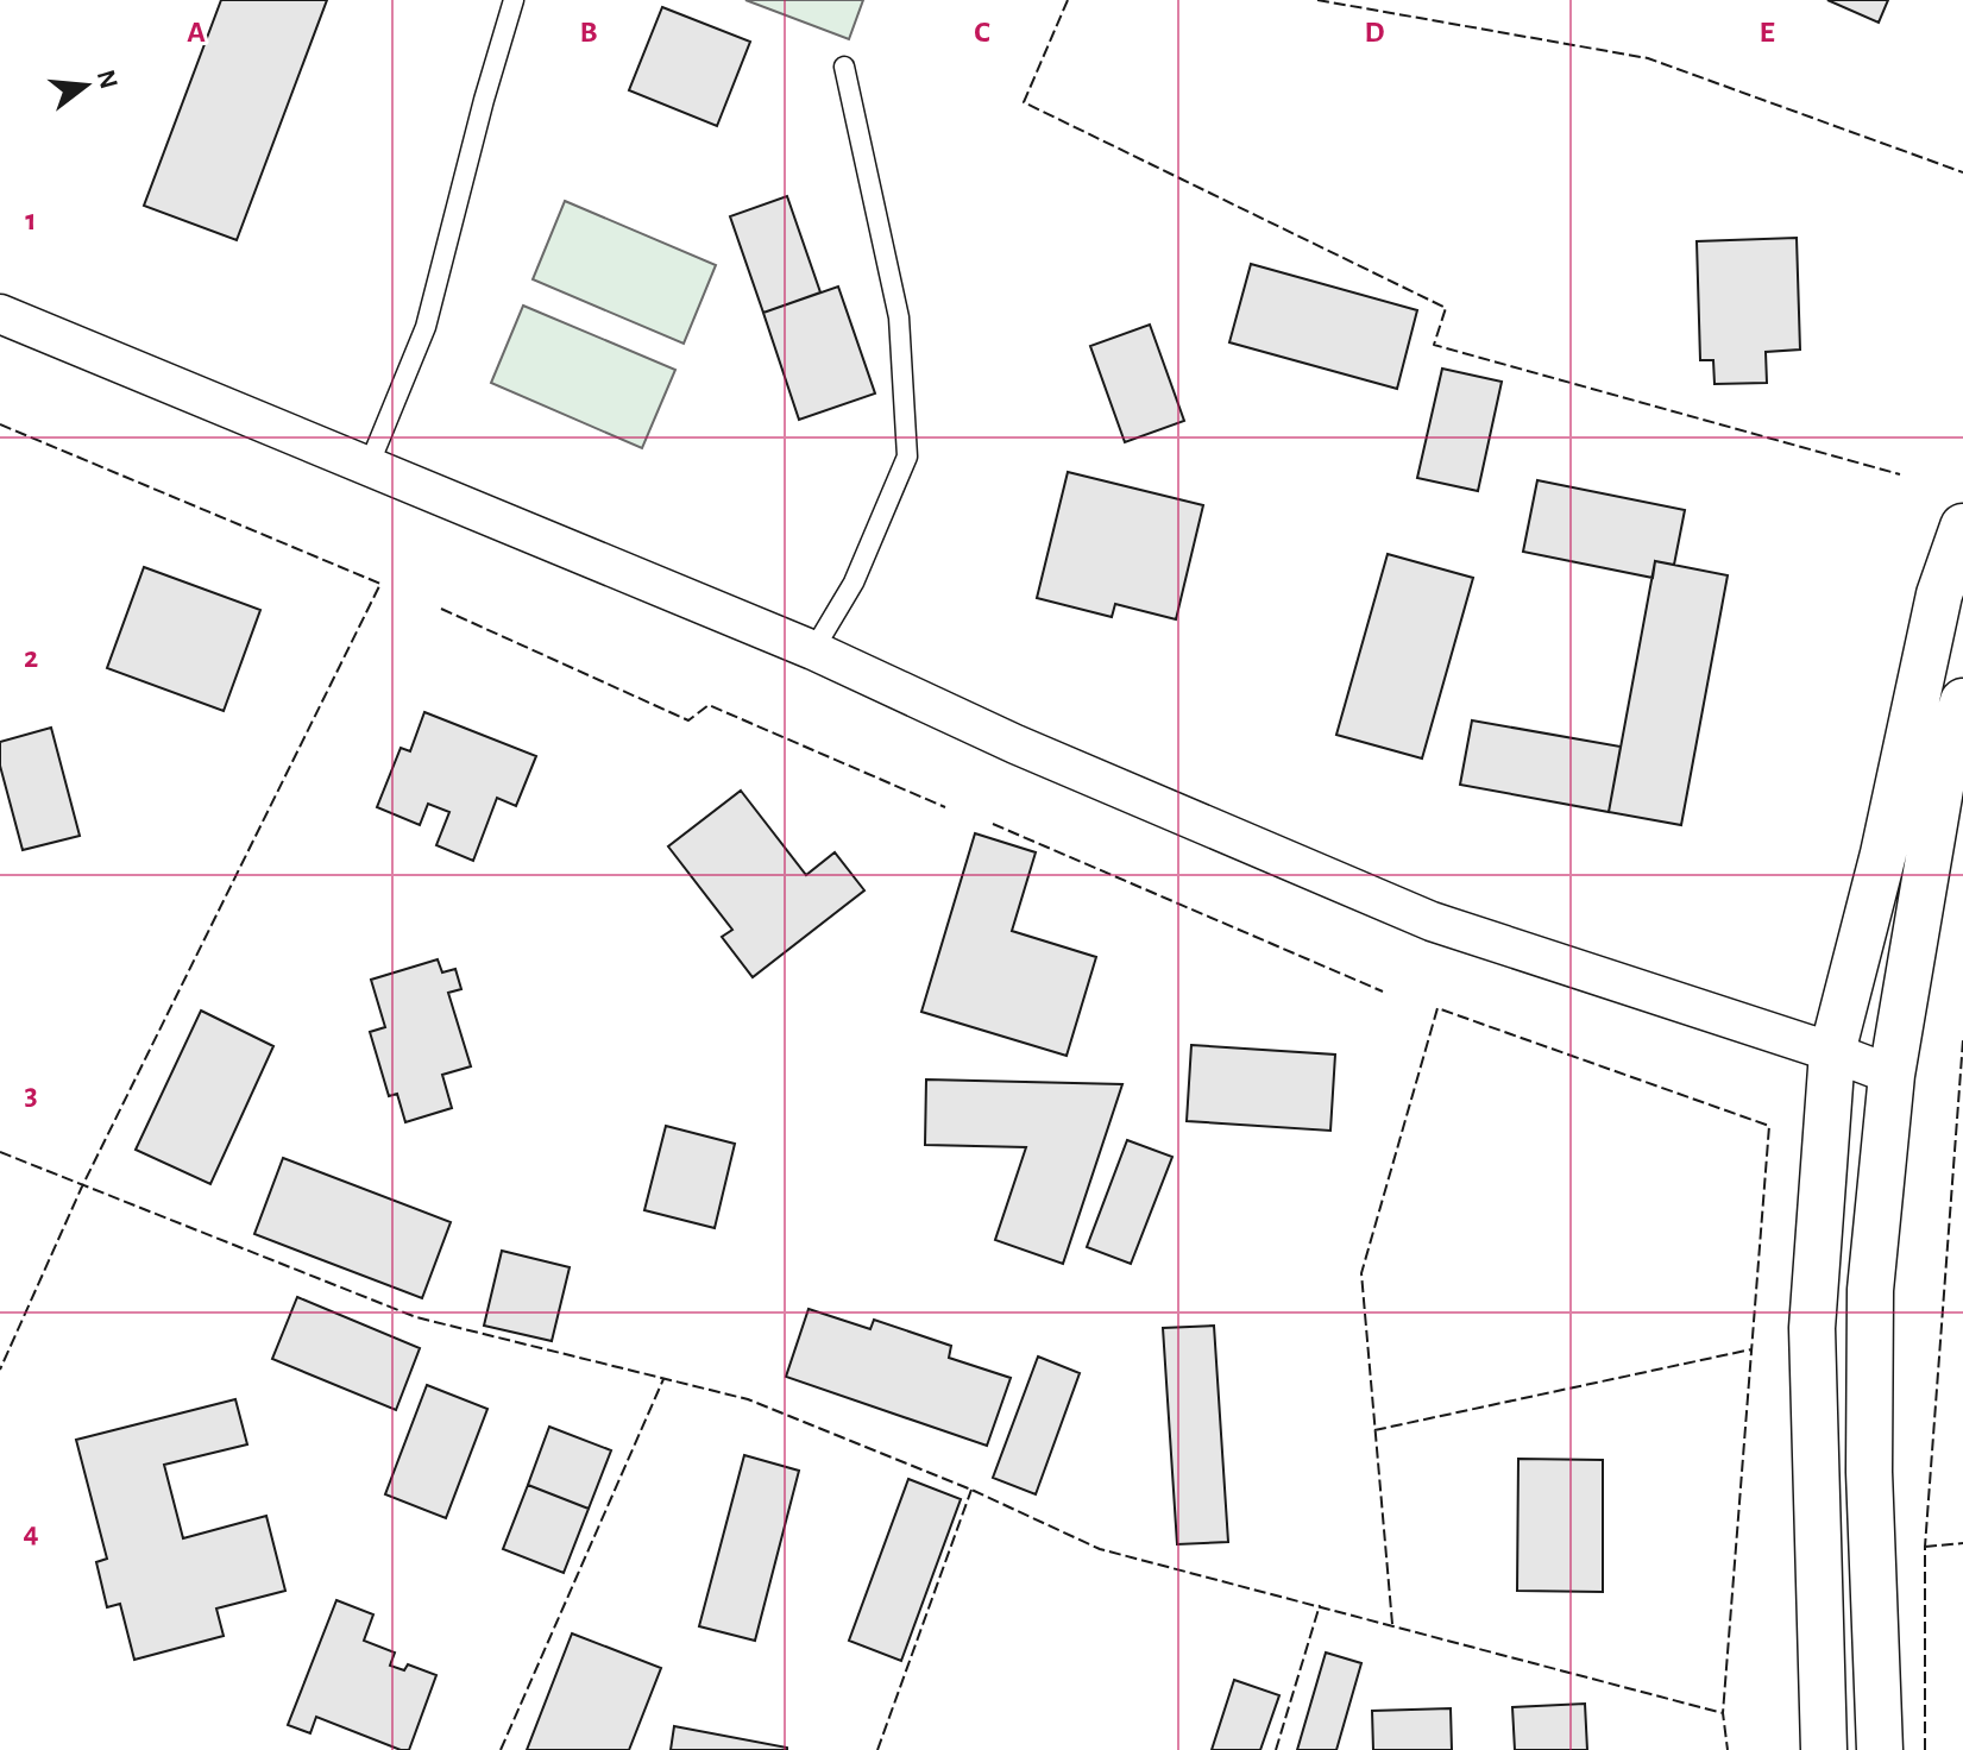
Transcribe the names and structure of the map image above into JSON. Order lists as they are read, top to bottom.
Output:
{
  "north": "right",
  "grid": {
    "columns": [
      "A",
      "B",
      "C",
      "D",
      "E"
    ],
    "rows": [
      "1",
      "2",
      "3",
      "4"
    ]
  }
}
